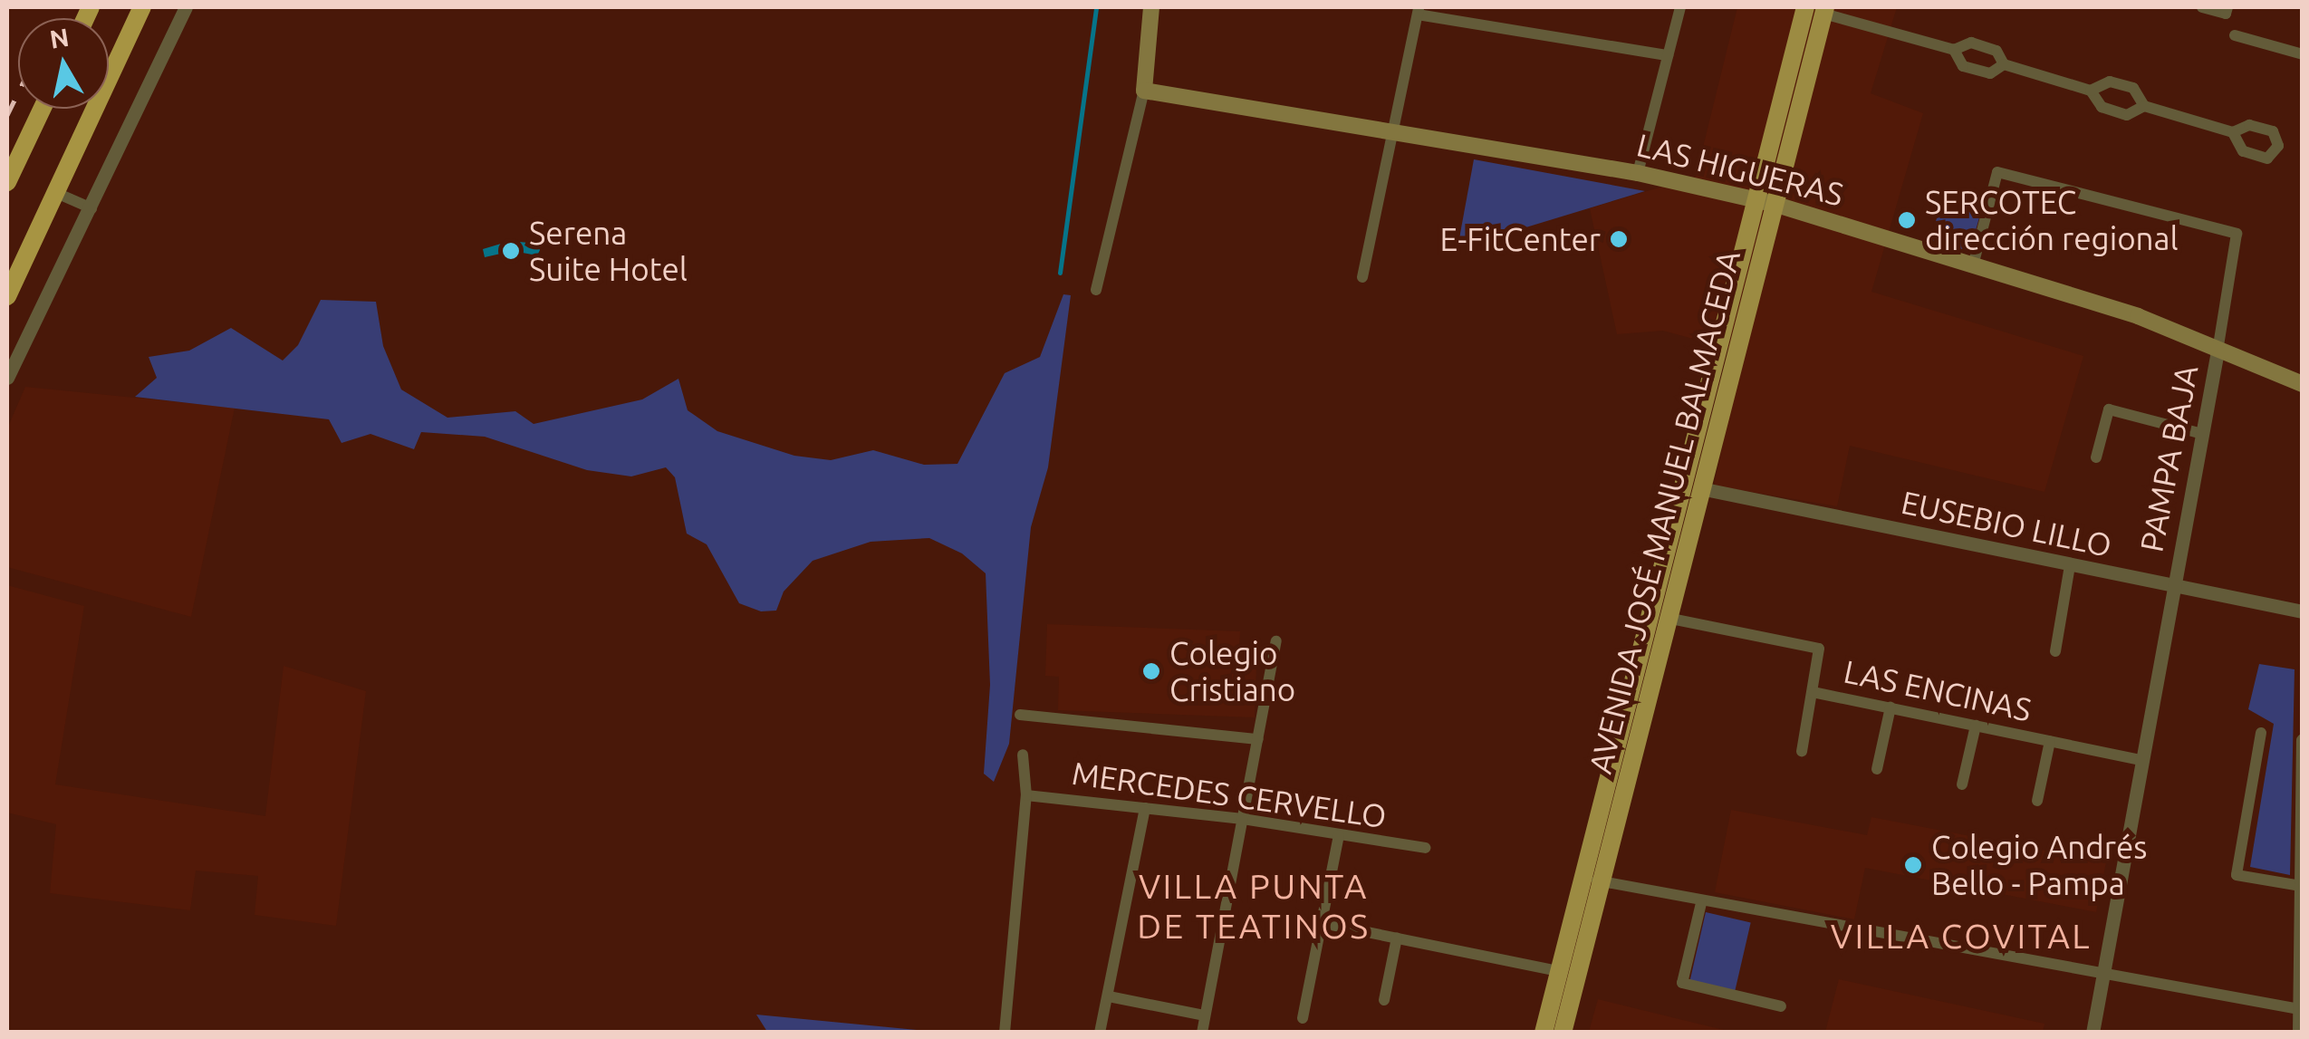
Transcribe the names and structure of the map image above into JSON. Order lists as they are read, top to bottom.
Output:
{
  "streets": {
    "main road": ["LAS HIGUERAS", "AVENIDA JOSÉ MANUEL BALMACEDA"],
    "street": [
      "PAMPA BAJA",
      "EUSEBIO LILLO",
      "LAS ENCINAS",
      "MERCEDES CERVELLO"
    ]
  },
  "crossings": [
    ["LAS HIGUERAS", "PAMPA BAJA"],
    ["LAS HIGUERAS", "AVENIDA JOSÉ MANUEL BALMACEDA"],
    ["PAMPA BAJA", "EUSEBIO LILLO"],
    ["PAMPA BAJA", "LAS ENCINAS"],
    ["AVENIDA JOSÉ MANUEL BALMACEDA", "EUSEBIO LILLO"],
    ["AVENIDA JOSÉ MANUEL BALMACEDA", "LAS ENCINAS"]
  ],
  "districts": ["VILLA PUNTA DE TEATINOS", "VILLA COVITAL"],
  "places": [
    "SERCOTEC dirección regional",
    "E-FitCenter",
    "Serena Suite Hotel",
    "Colegio Cristiano",
    "Colegio Andrés Bello - Pampa"
  ],
  "north": "top"
}
